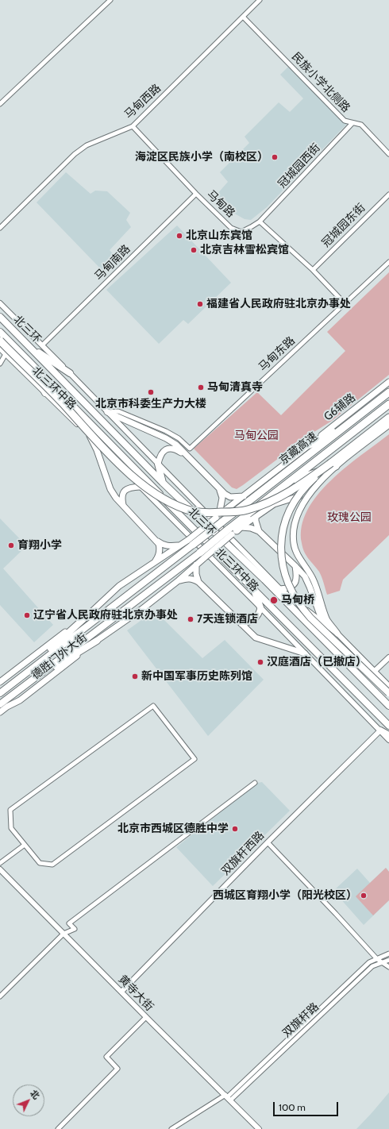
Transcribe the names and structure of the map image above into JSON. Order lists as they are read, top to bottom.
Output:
{
  "streets": {
    "highway": ["北三环", "京藏高速", "德胜门外大街"],
    "main road": ["G6辅路"],
    "street": [
      "民族小学北侧路",
      "马甸西路",
      "冠城园西街",
      "马甸路",
      "冠城园东街",
      "马甸南路",
      "马甸东路",
      "北三环中路",
      "双旗杆西路",
      "黄寺大街",
      "双旗杆路"
    ]
  },
  "crossings": [
    ["民族小学北侧路", "马甸西路"],
    ["民族小学北侧路", "冠城园西街"],
    ["马甸西路", "马甸路"],
    ["冠城园西街", "马甸路"],
    ["马甸路", "马甸南路"],
    ["马甸南路", "北三环中路"],
    ["马甸东路", "北三环中路"],
    ["北三环中路", "双旗杆西路"],
    ["G6辅路", "京藏高速"],
    ["双旗杆西路", "黄寺大街"],
    ["黄寺大街", "双旗杆路"]
  ],
  "parks": ["马甸公园", "玫瑰公园"],
  "places": [
    "海淀区民族小学（南校区）",
    "北京山东宾馆",
    "北京吉林雪松宾馆",
    "福建省人民政府驻北京办事处",
    "马甸清真寺",
    "北京市科委生产力大楼",
    "育翔小学",
    "马甸桥",
    "辽宁省人民政府驻北京办事处",
    "7天连锁酒店",
    "汉庭酒店（已撤店）",
    "新中国军事历史陈列馆",
    "北京市西城区德胜中学",
    "西城区育翔小学（阳光校区）"
  ],
  "scale_bar": "100 m",
  "north": "top right"
}
